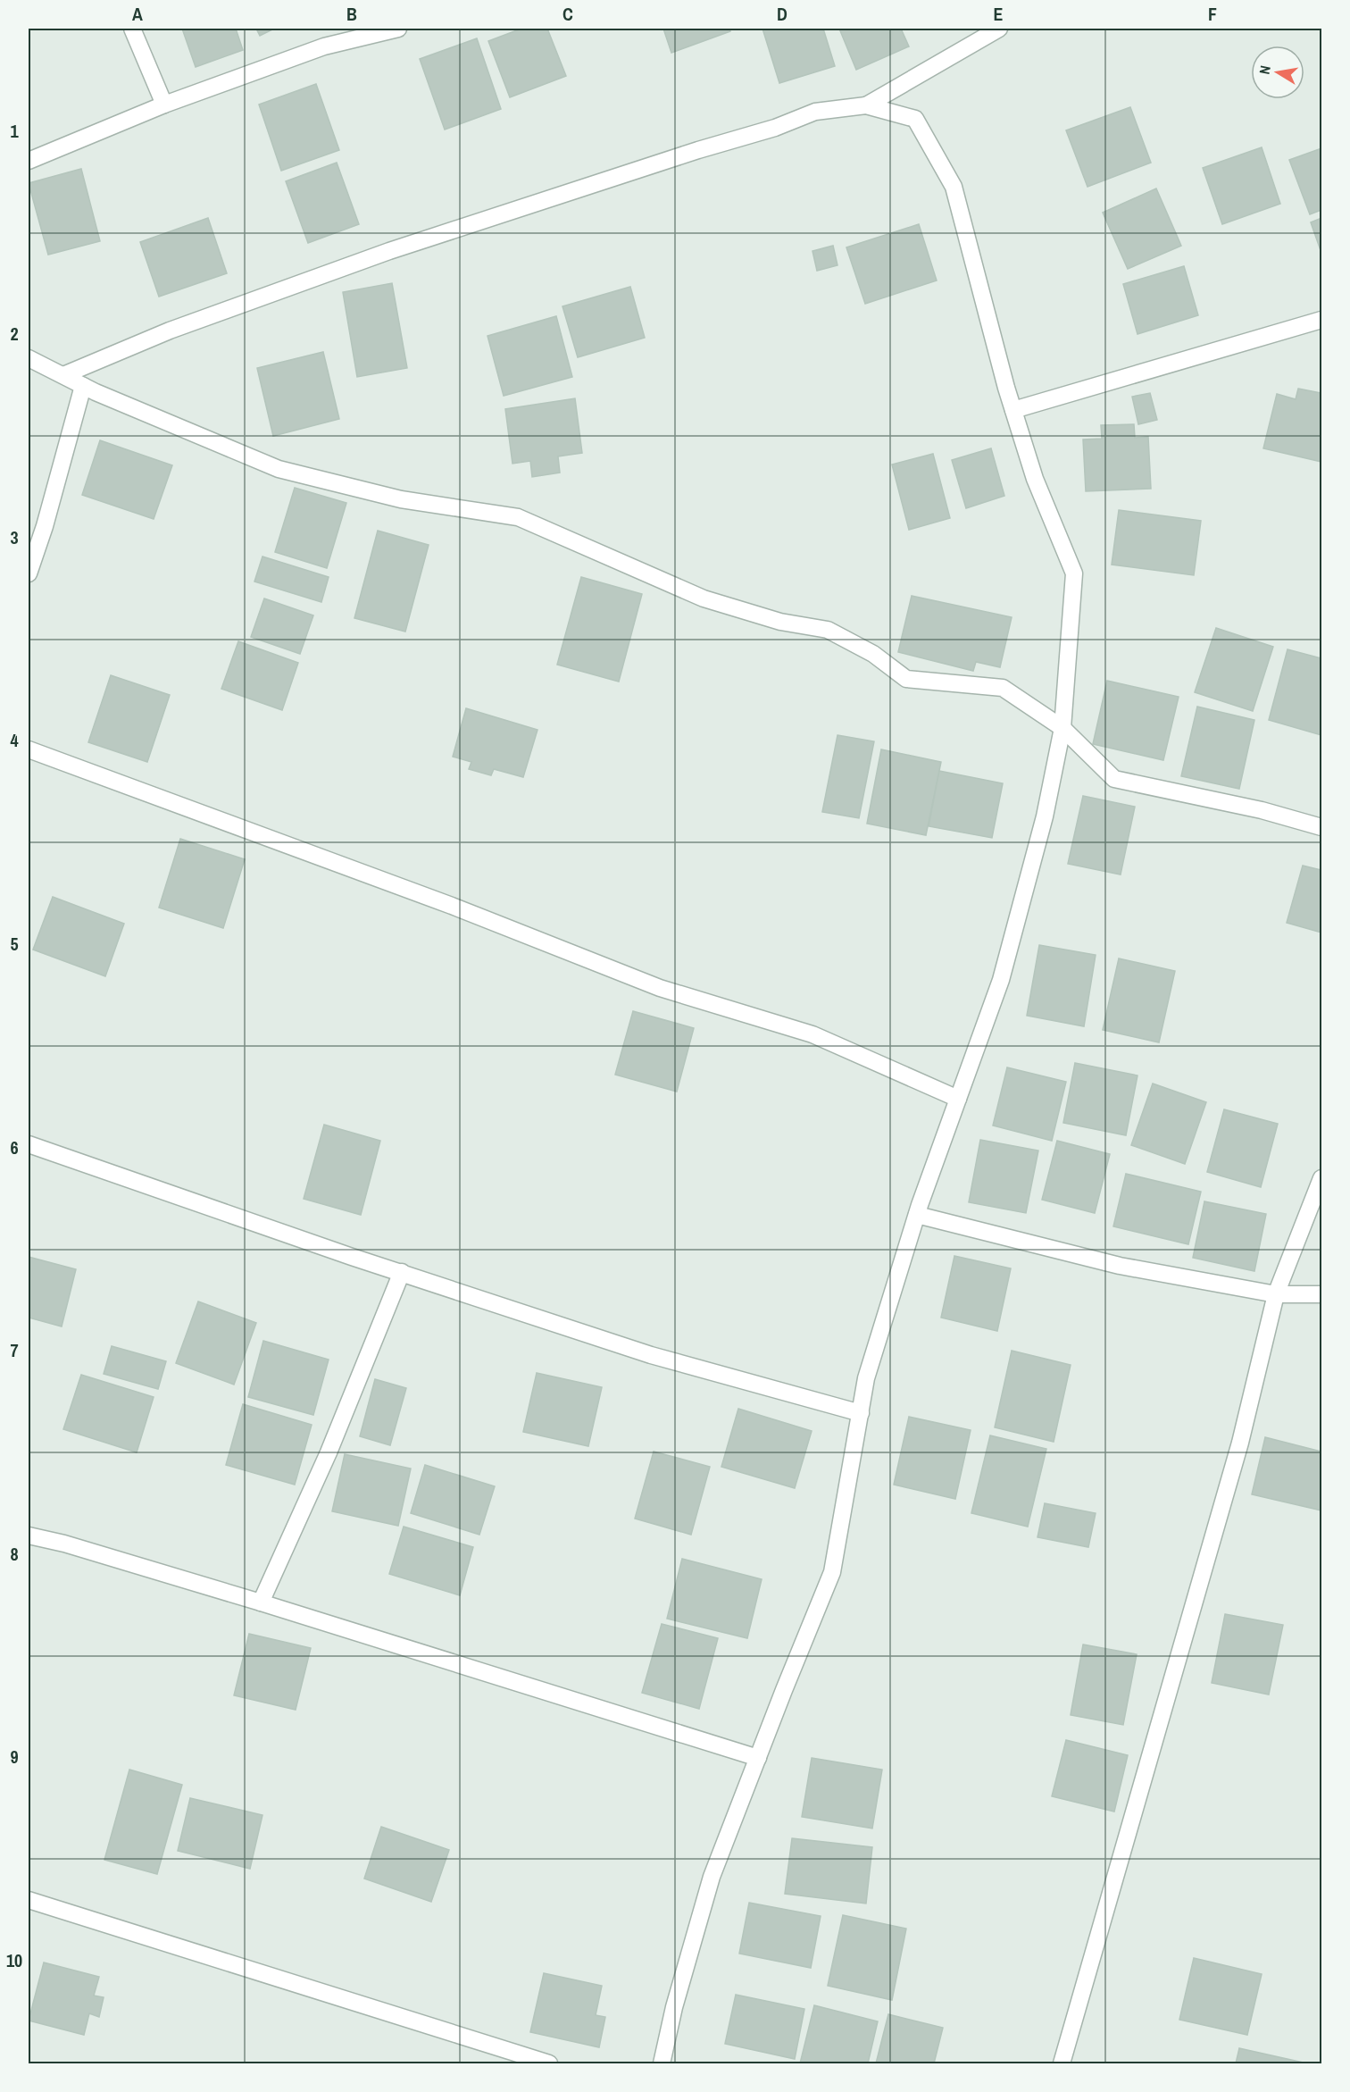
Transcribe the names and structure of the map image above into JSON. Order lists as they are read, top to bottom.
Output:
{
  "north": "left",
  "grid": {
    "columns": [
      "A",
      "B",
      "C",
      "D",
      "E",
      "F"
    ],
    "rows": [
      "1",
      "2",
      "3",
      "4",
      "5",
      "6",
      "7",
      "8",
      "9",
      "10"
    ]
  }
}
